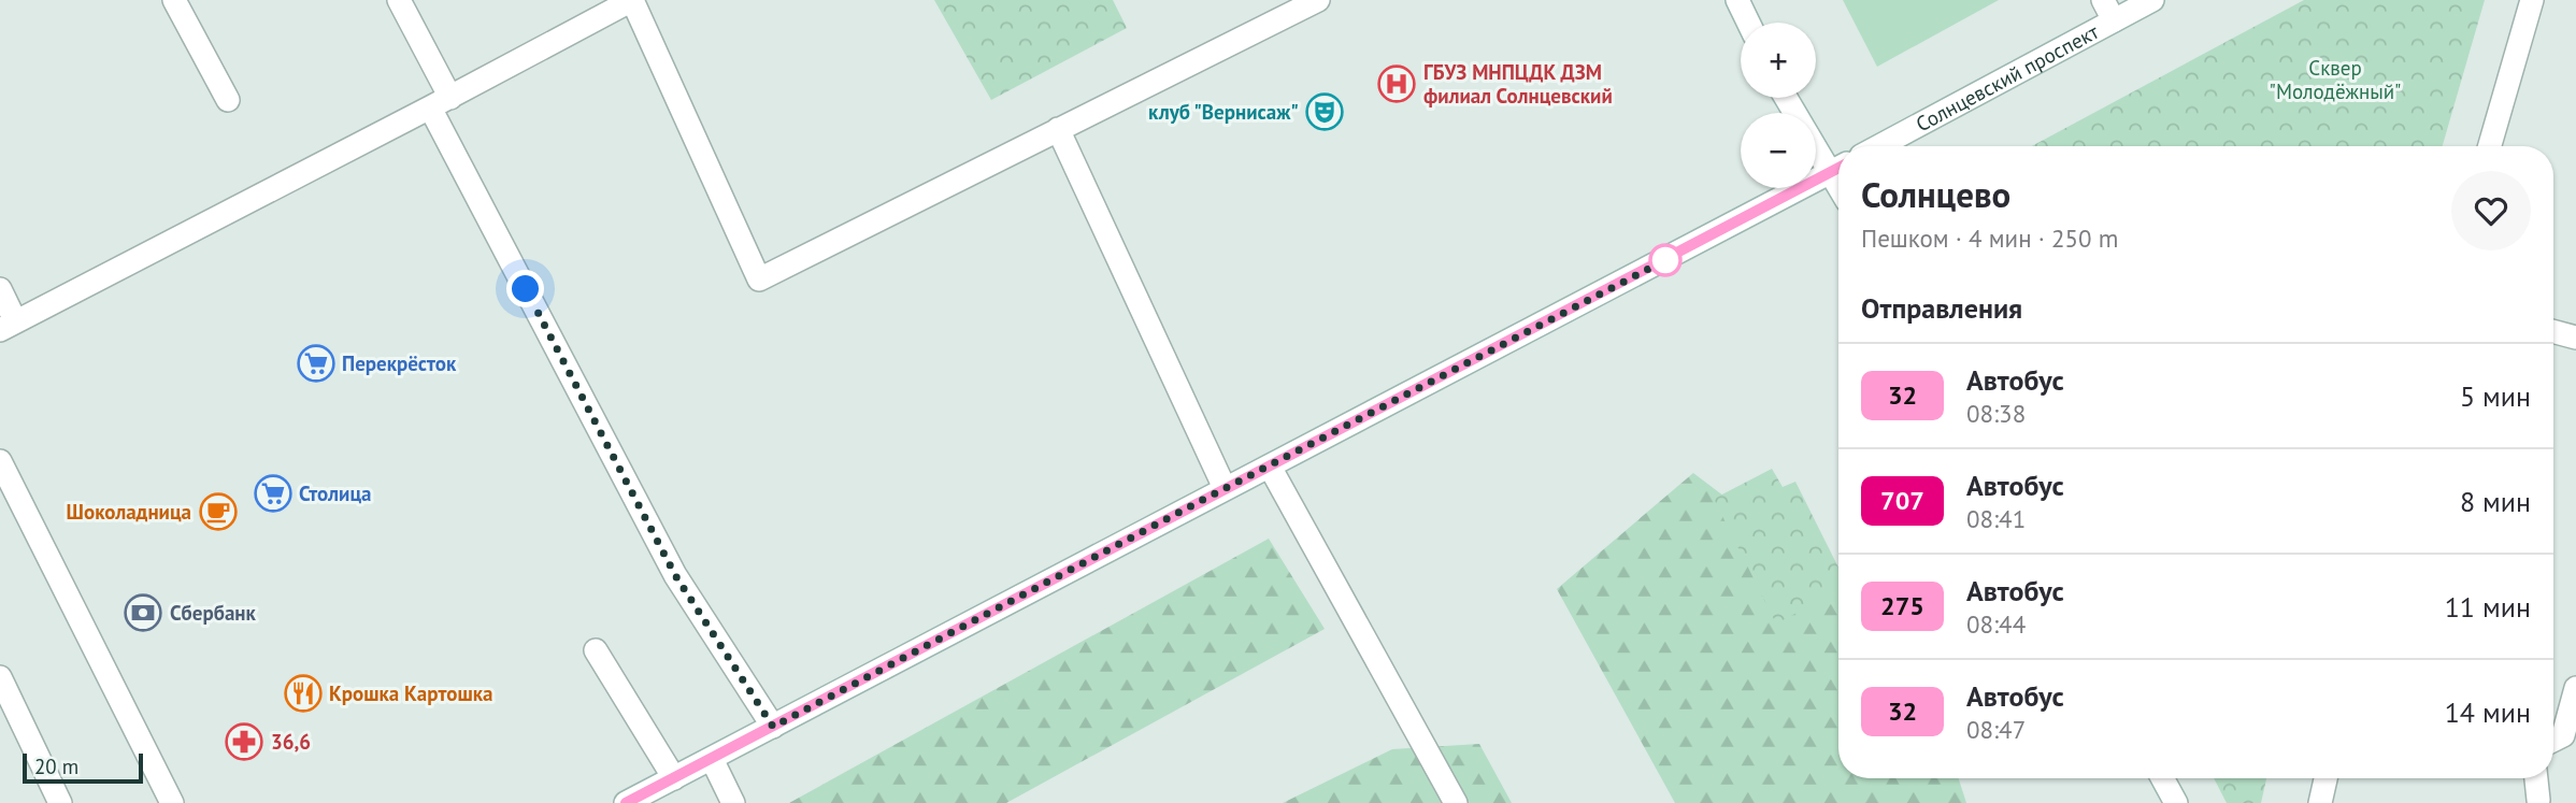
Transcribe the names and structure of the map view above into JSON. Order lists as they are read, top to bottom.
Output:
{
  "streets": {
    "street": ["Солнцевский проспект"]
  },
  "parks": ["Сквер \"Молодёжный\""],
  "places": {
    "hospital": ["ГБУЗ МНПЦДК ДЗМ филиал Солнцевский"],
    "theatre": ["клуб \"Вернисаж\""],
    "supermarket": ["Перекрёсток", "Столица"],
    "cafe": ["Шоколадница"],
    "bank": ["Сбербанк"],
    "restaurant": ["Крошка Картошка"],
    "pharmacy": ["36,6"]
  },
  "lines": ["bus line 32"],
  "scale_bar": "20 m",
  "page": {
    "map_buttons": ["+", "−"],
    "heading": [
      ["Солнцево", "Пешком · 4 мин · 250 m"],
      "Отправления"
    ],
    "list": [
      {
        "mark": "32",
        "name": "Автобус",
        "note": "08:38",
        "value": "5 мин"
      },
      {
        "mark": "707",
        "name": "Автобус",
        "note": "08:41",
        "value": "8 мин"
      },
      {
        "mark": "275",
        "name": "Автобус",
        "note": "08:44",
        "value": "11 мин"
      },
      {
        "mark": "32",
        "name": "Автобус",
        "note": "08:47",
        "value": "14 мин"
      }
    ],
    "scale": "20 m"
  }
}
